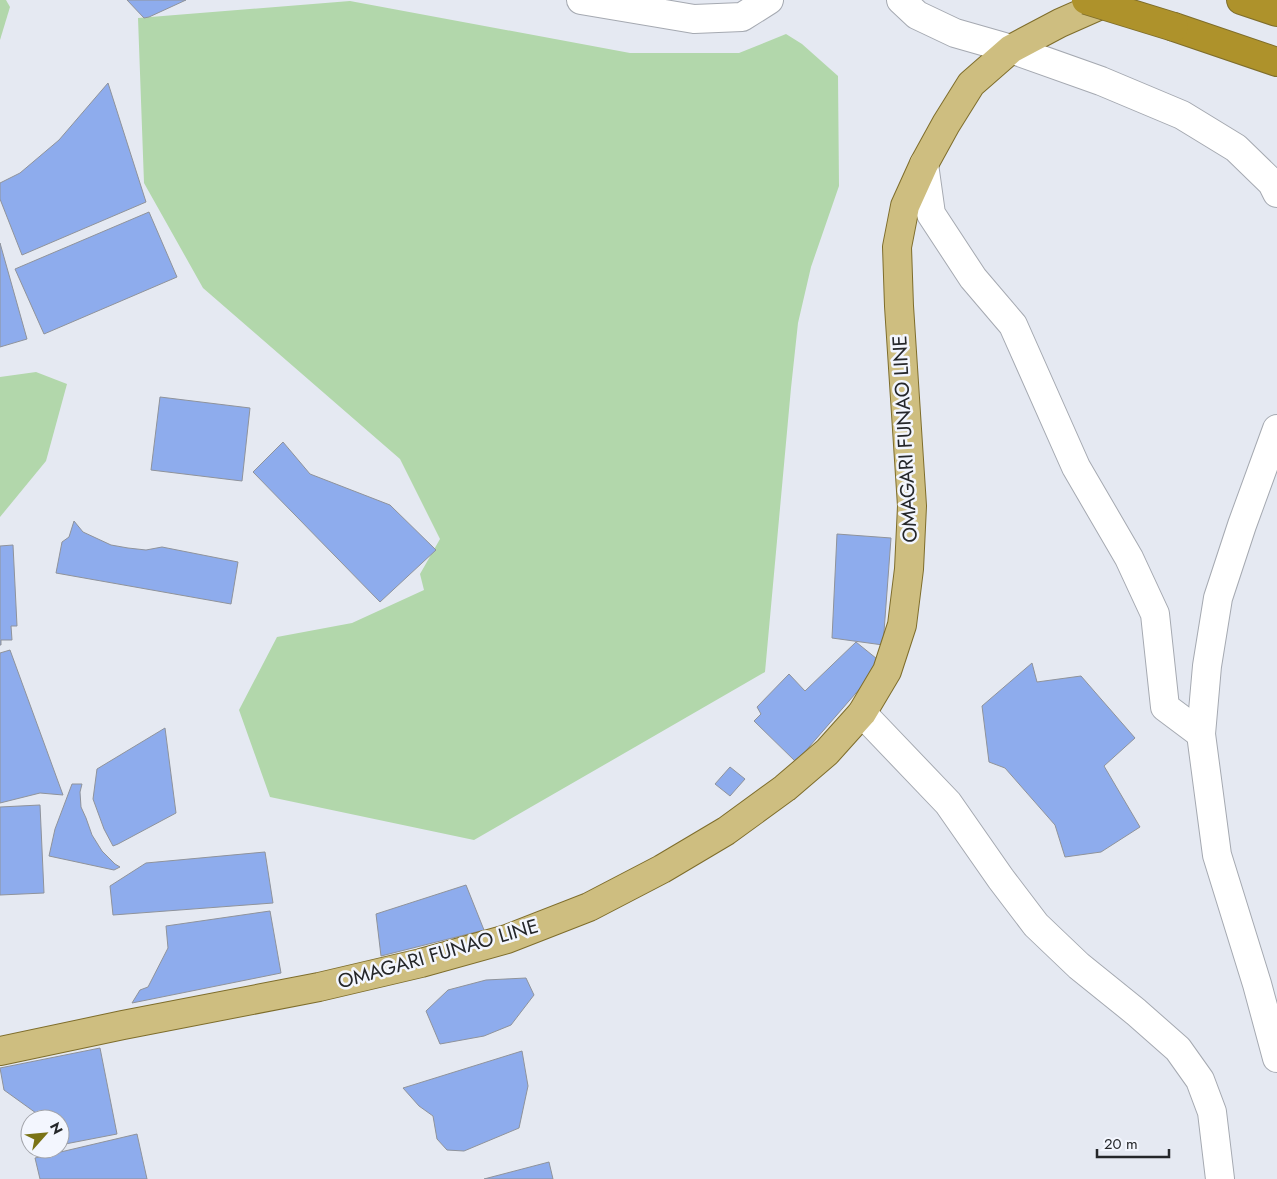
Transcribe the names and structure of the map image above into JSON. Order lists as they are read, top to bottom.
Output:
{
  "streets": {
    "main road": ["OMAGARI FUNAO LINE"]
  },
  "scale_bar": "20 m",
  "north": "top right"
}
